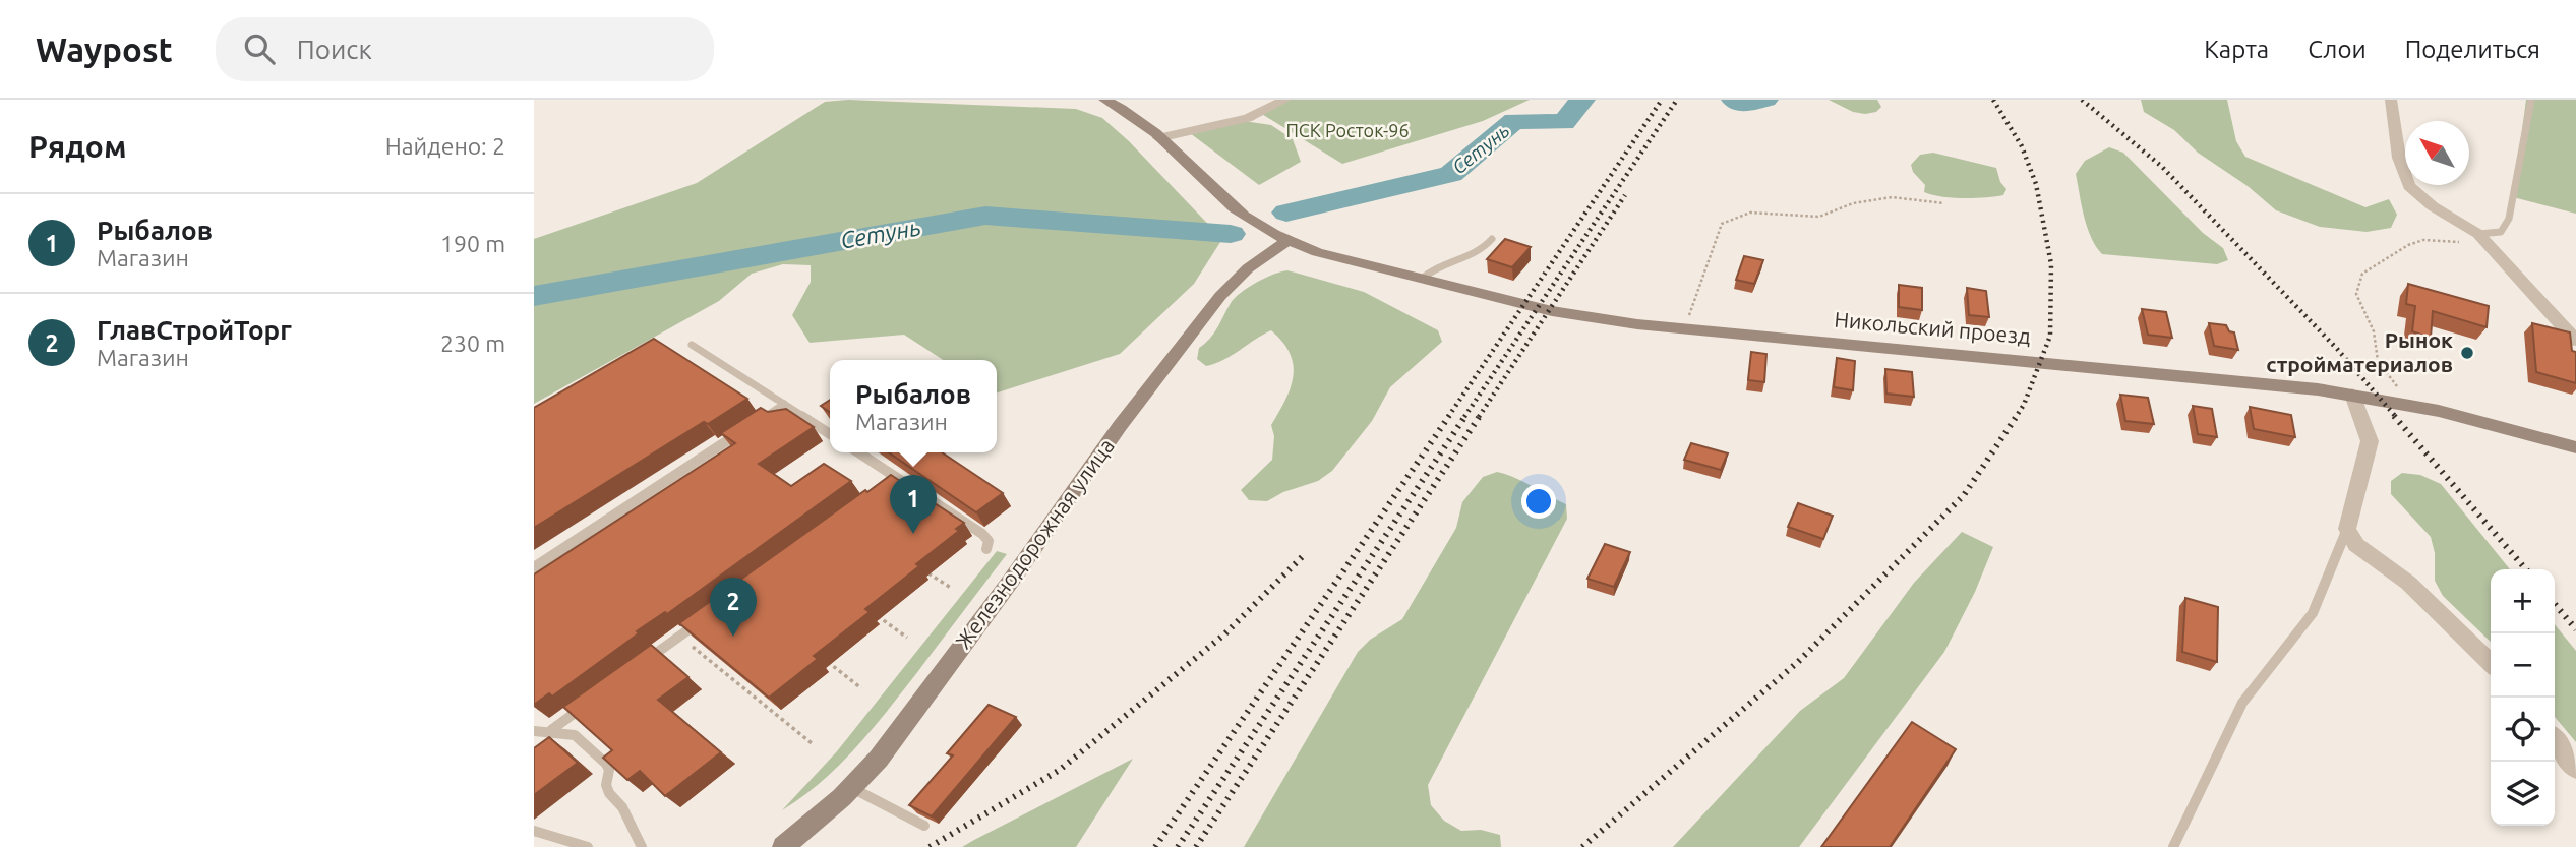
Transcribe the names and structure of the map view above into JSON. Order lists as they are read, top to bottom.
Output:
{
  "streets": {
    "main road": ["Никольский проезд", "Железнодорожная улица"]
  },
  "crossings": [
    ["Никольский проезд", "Железнодорожная улица"]
  ],
  "water": ["Сетунь"],
  "parks": ["ПСК Росток-96"],
  "places": ["Рынок стройматериалов"],
  "north": "top left",
  "page": {
    "header": "Waypost",
    "search": "Поиск",
    "nav": ["Карта", "Слои", "Поделиться"],
    "heading": ["Рядом", "Найдено: 2"],
    "list": [
      {
        "mark": "1",
        "name": "Рыбалов",
        "note": "Магазин",
        "value": "190 m"
      },
      {
        "mark": "2",
        "name": "ГлавСтройТорг",
        "note": "Магазин",
        "value": "230 m"
      }
    ],
    "popup": ["Рыбалов", "Магазин"],
    "pins": ["1", "2"],
    "map_buttons": ["+", "−"]
  }
}
